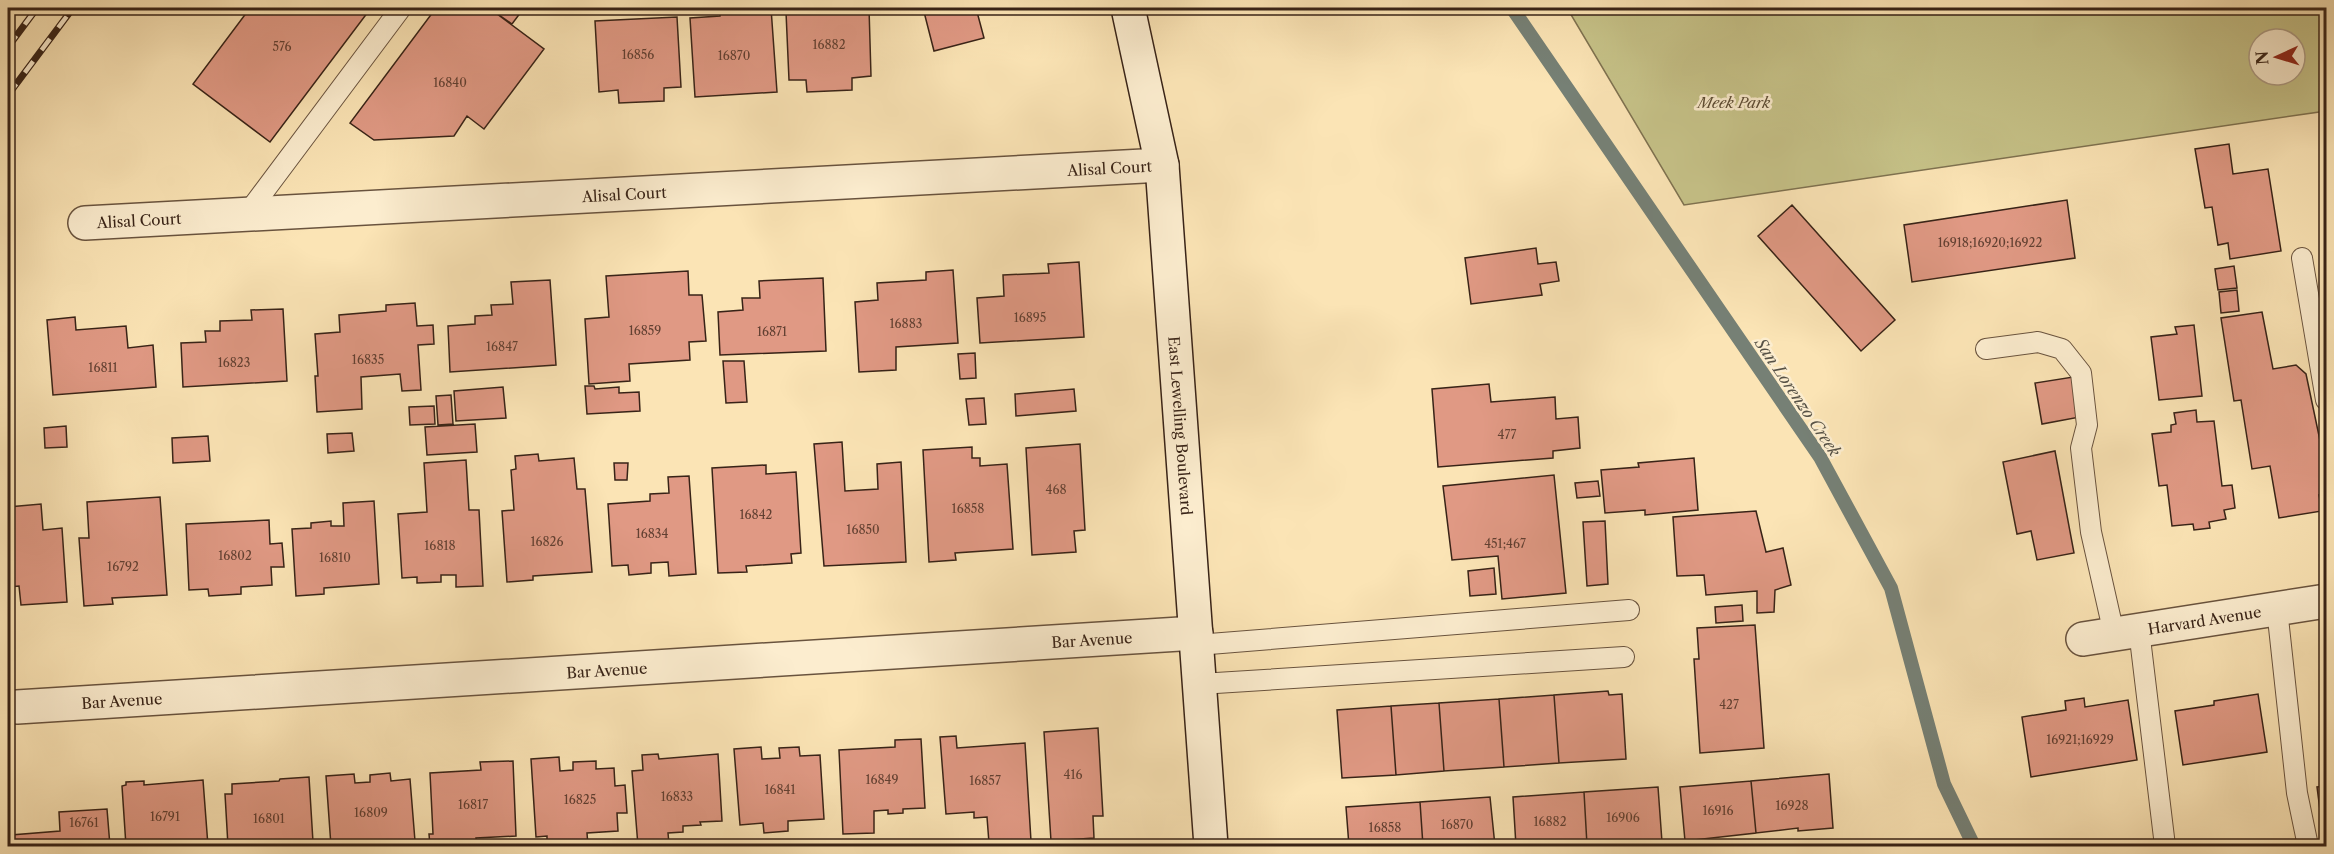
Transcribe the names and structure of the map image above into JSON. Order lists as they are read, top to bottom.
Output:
{
  "streets": {
    "street": [
      "Alisal Court",
      "East Lewelling Boulevard",
      "Harvard Avenue",
      "Bar Avenue"
    ]
  },
  "crossings": [
    ["Alisal Court", "East Lewelling Boulevard"],
    ["East Lewelling Boulevard", "Bar Avenue"]
  ],
  "water": ["San Lorenzo Creek"],
  "parks": ["Meek Park"],
  "house_numbers": [
    "16882",
    "576",
    "16856",
    "16870",
    "16840",
    "16918;16920;16922",
    "16895",
    "16883",
    "16859",
    "16871",
    "16847",
    "16835",
    "16823",
    "16811",
    "477",
    "468",
    "16858",
    "16842",
    "16850",
    "16834",
    "16826",
    "451;467",
    "16818",
    "16802",
    "16810",
    "16792",
    "427",
    "16921;16929",
    "416",
    "16849",
    "16857",
    "16841",
    "16833",
    "16825",
    "16817",
    "16928",
    "16916",
    "16809",
    "16791",
    "16906",
    "16801",
    "16882",
    "16761",
    "16870",
    "16858"
  ],
  "north": "left"
}
